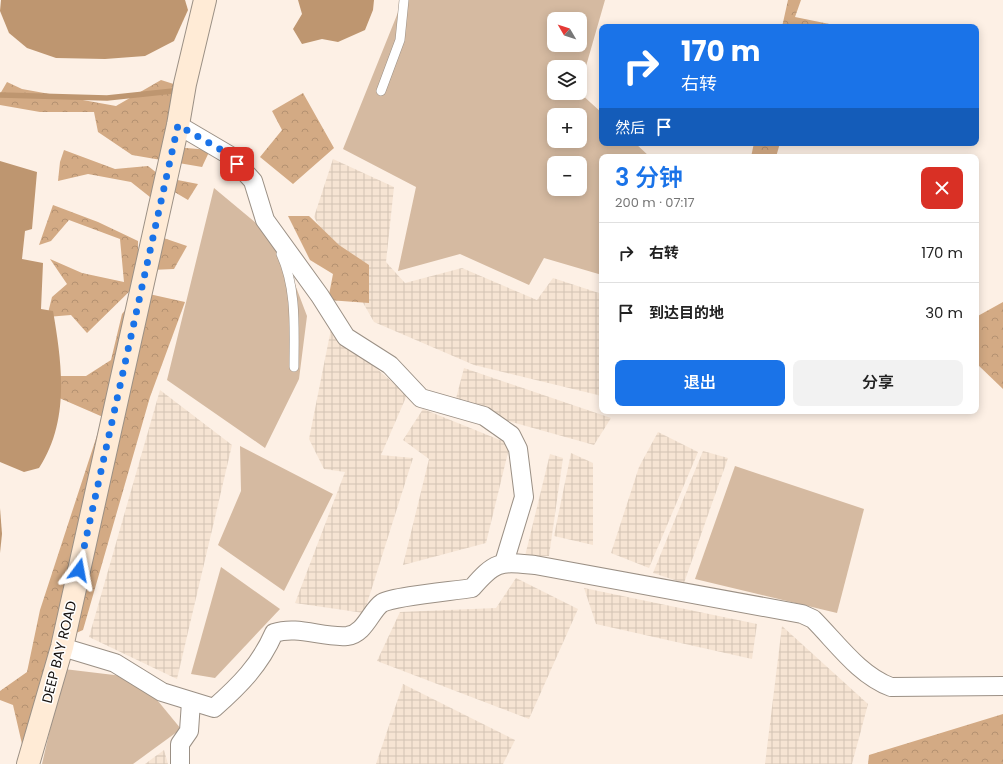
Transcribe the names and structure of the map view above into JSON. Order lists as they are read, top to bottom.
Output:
{
  "streets": {
    "street": ["DEEP BAY ROAD"]
  },
  "north": "top left",
  "page": {
    "map_buttons": ["+", "−"],
    "turn": ["170 m", "右转"],
    "then": "然后",
    "heading": ["3 分钟", "200 m · 07:17"],
    "list": [
      {
        "name": "右转",
        "value": "170 m"
      },
      {
        "name": "到达目的地",
        "value": "30 m"
      }
    ],
    "buttons": ["退出", "分享"]
  }
}
